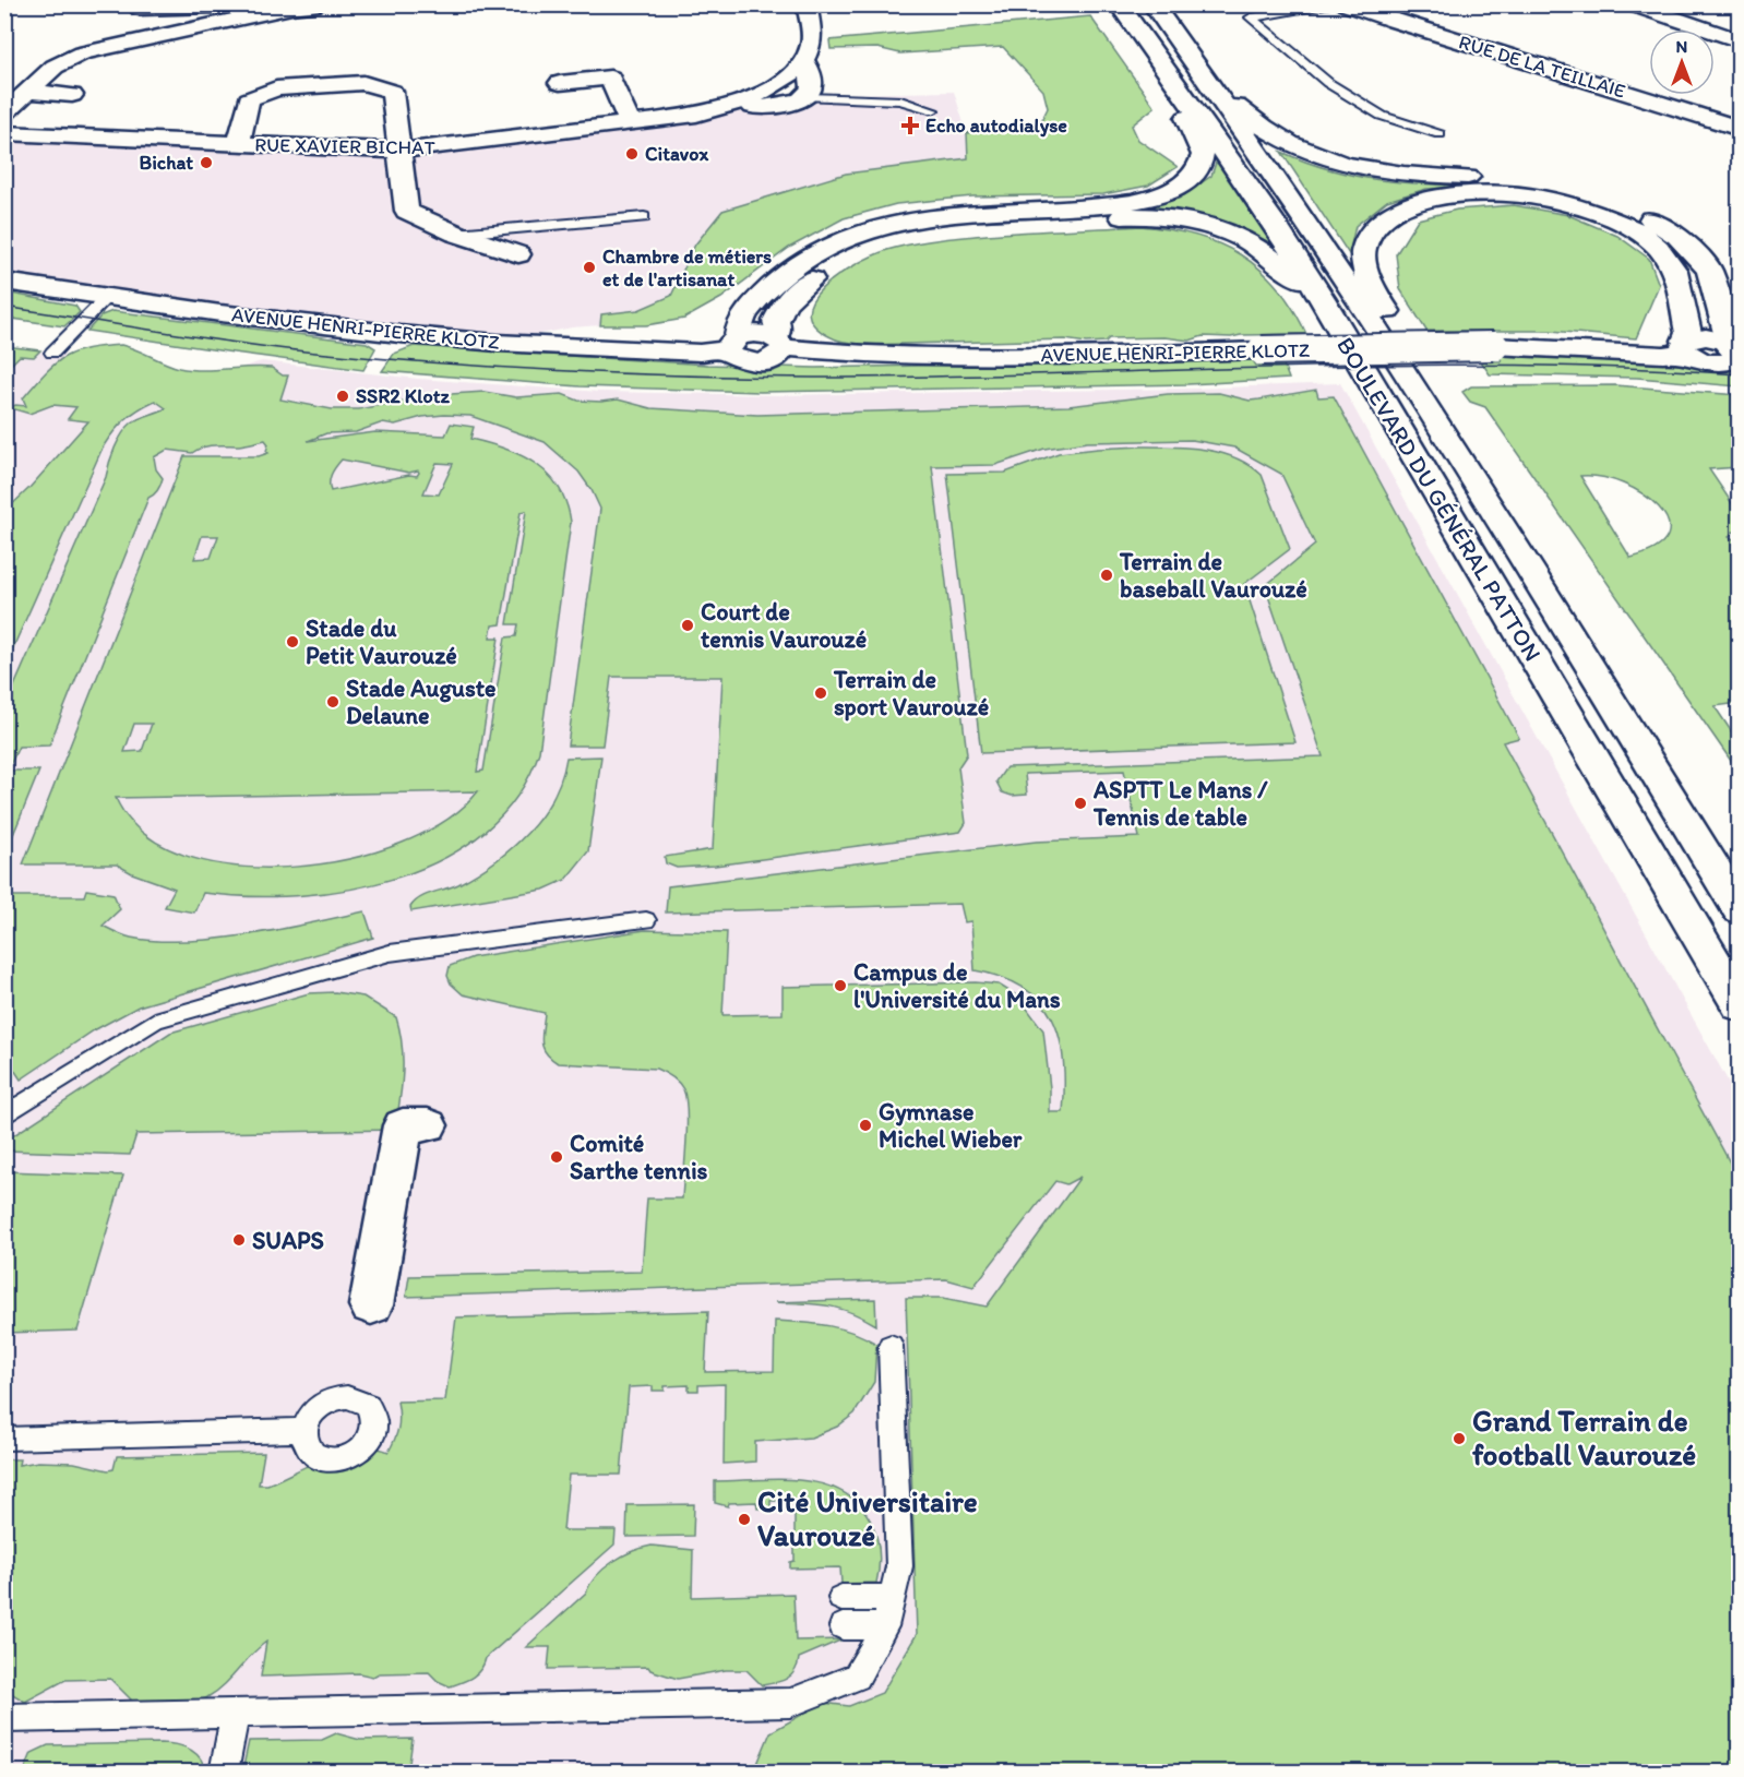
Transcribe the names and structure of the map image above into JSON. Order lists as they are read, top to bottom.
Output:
{
  "streets": {
    "main road": [
      "RUE DE LA TEILLAIE",
      "RUE XAVIER BICHAT",
      "AVENUE HENRI-PIERRE KLOTZ",
      "BOULEVARD DU GÉNÉRAL PATTON"
    ]
  },
  "places": {
    "health": ["Echo autodialyse"],
    "other": [
      "Citavox",
      "Bichat",
      "Chambre de métiers et de l'artisanat",
      "SSR2 Klotz",
      "Terrain de baseball Vaurouzé",
      "Court de tennis Vaurouzé",
      "Stade du Petit Vaurouzé",
      "Terrain de sport Vaurouzé",
      "Stade Auguste Delaune",
      "ASPTT Le Mans / Tennis de table",
      "Campus de l'Université du Mans",
      "Gymnase Michel Wieber",
      "Comité Sarthe tennis",
      "SUAPS",
      "Grand Terrain de football Vaurouzé",
      "Cité Universitaire Vaurouzé"
    ]
  },
  "north": "top"
}
